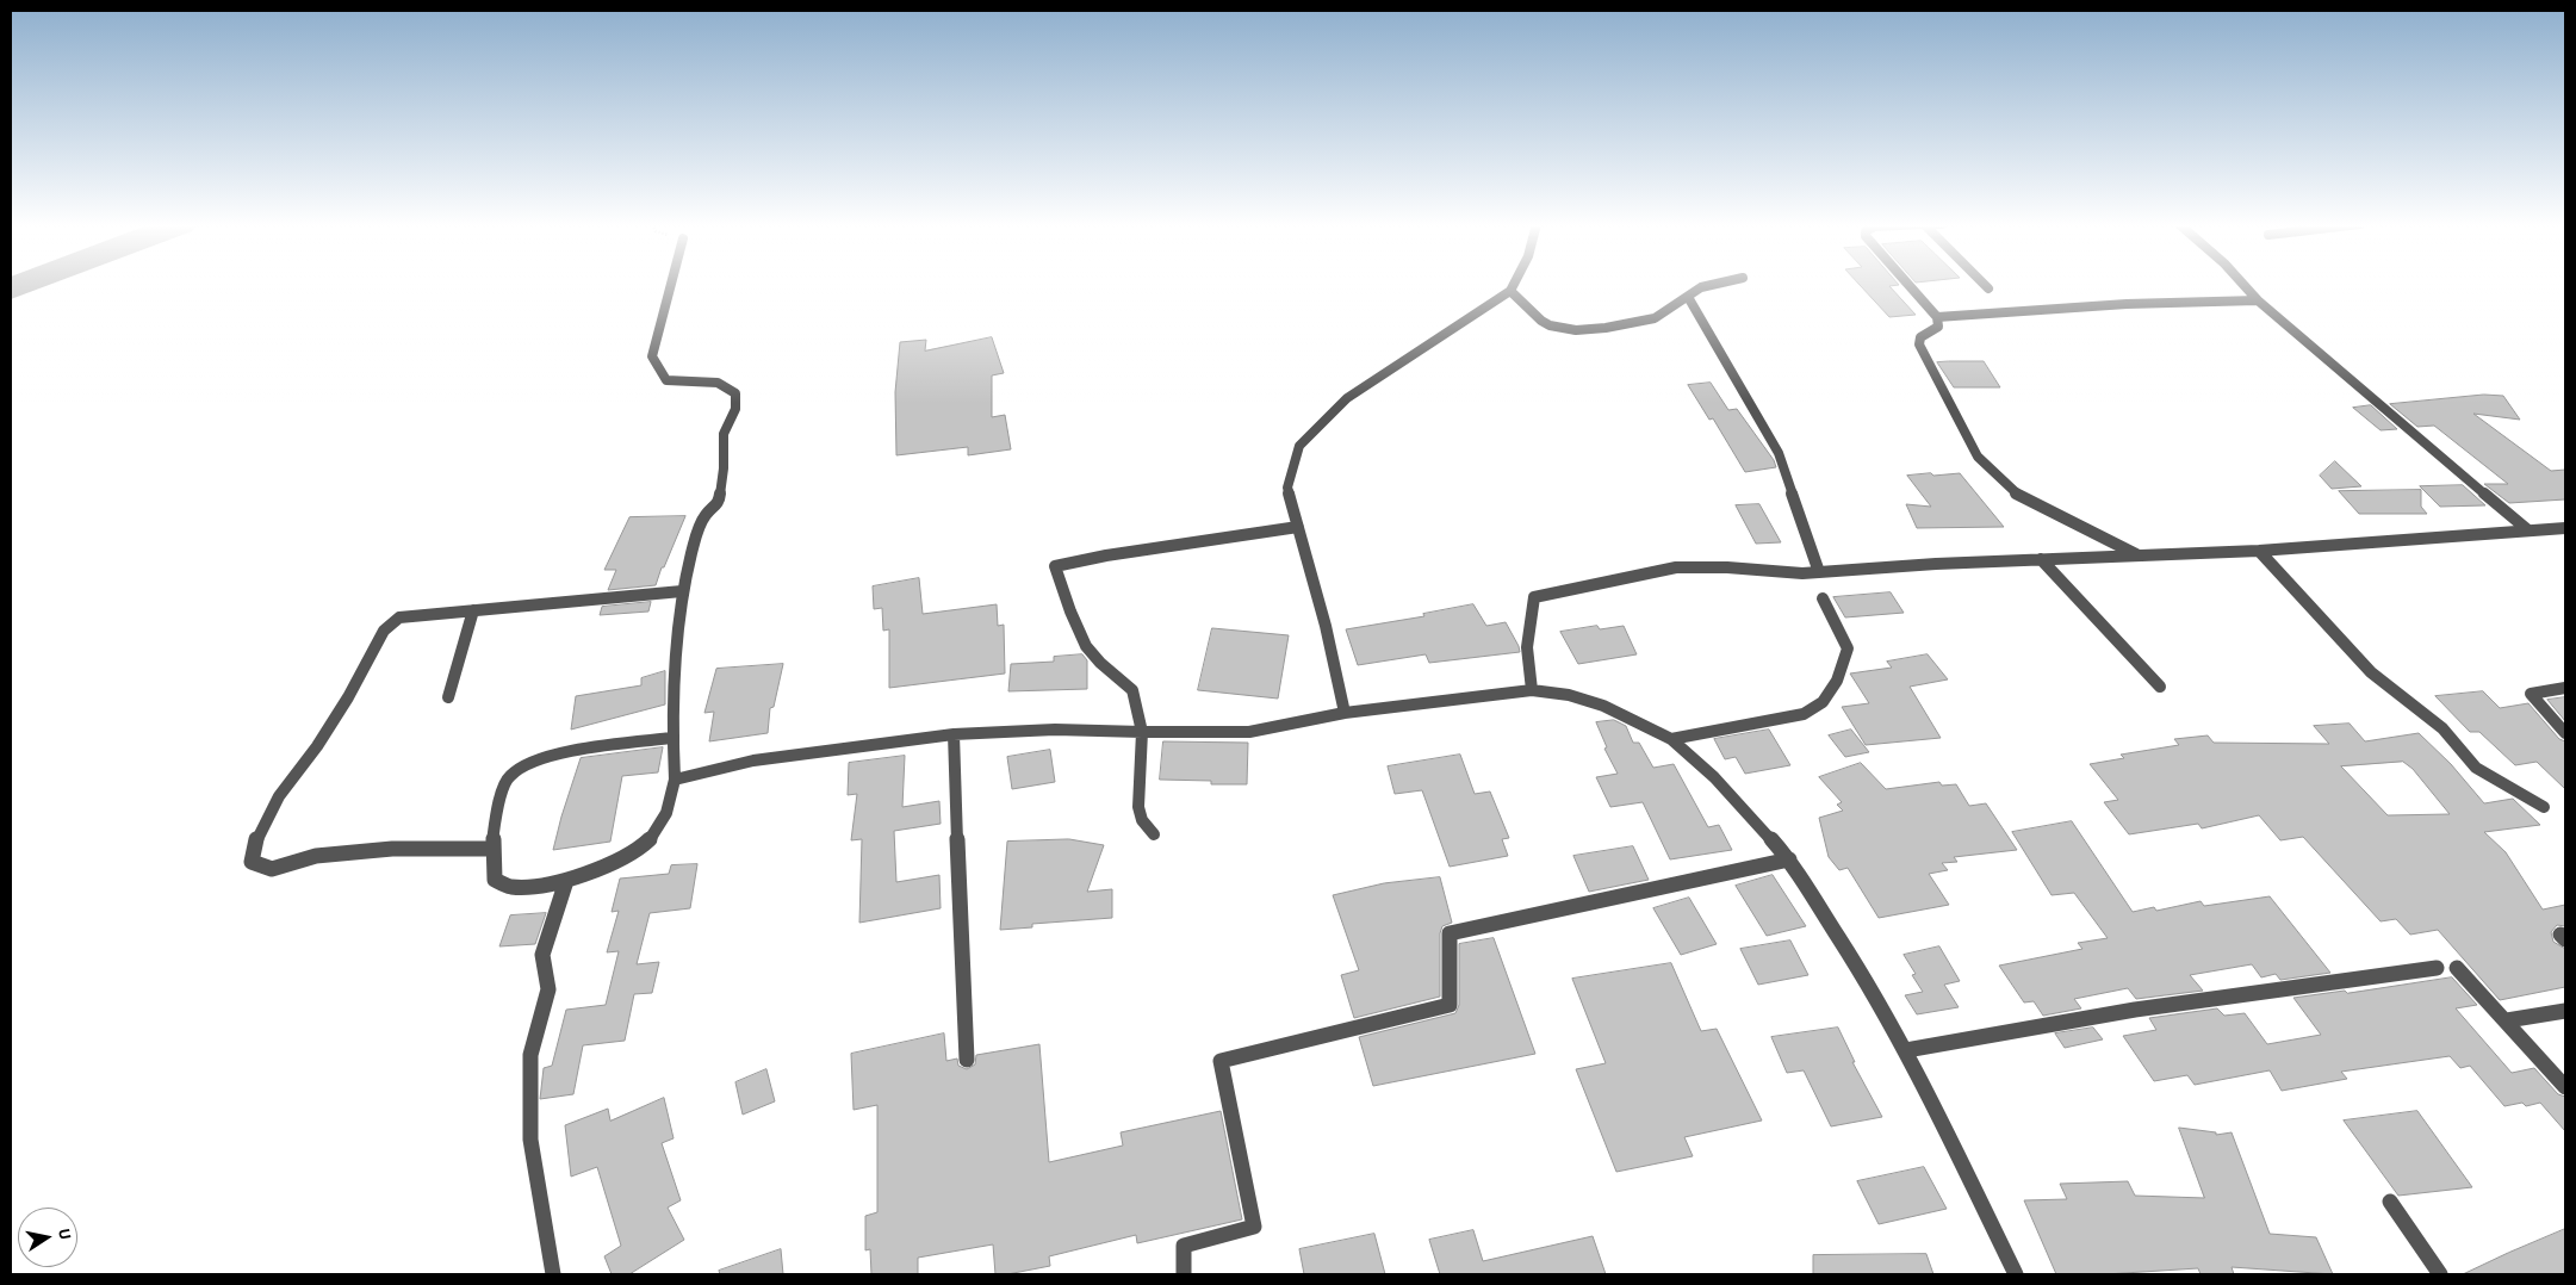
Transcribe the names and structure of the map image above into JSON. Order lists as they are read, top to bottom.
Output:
{
  "north": "right"
}
